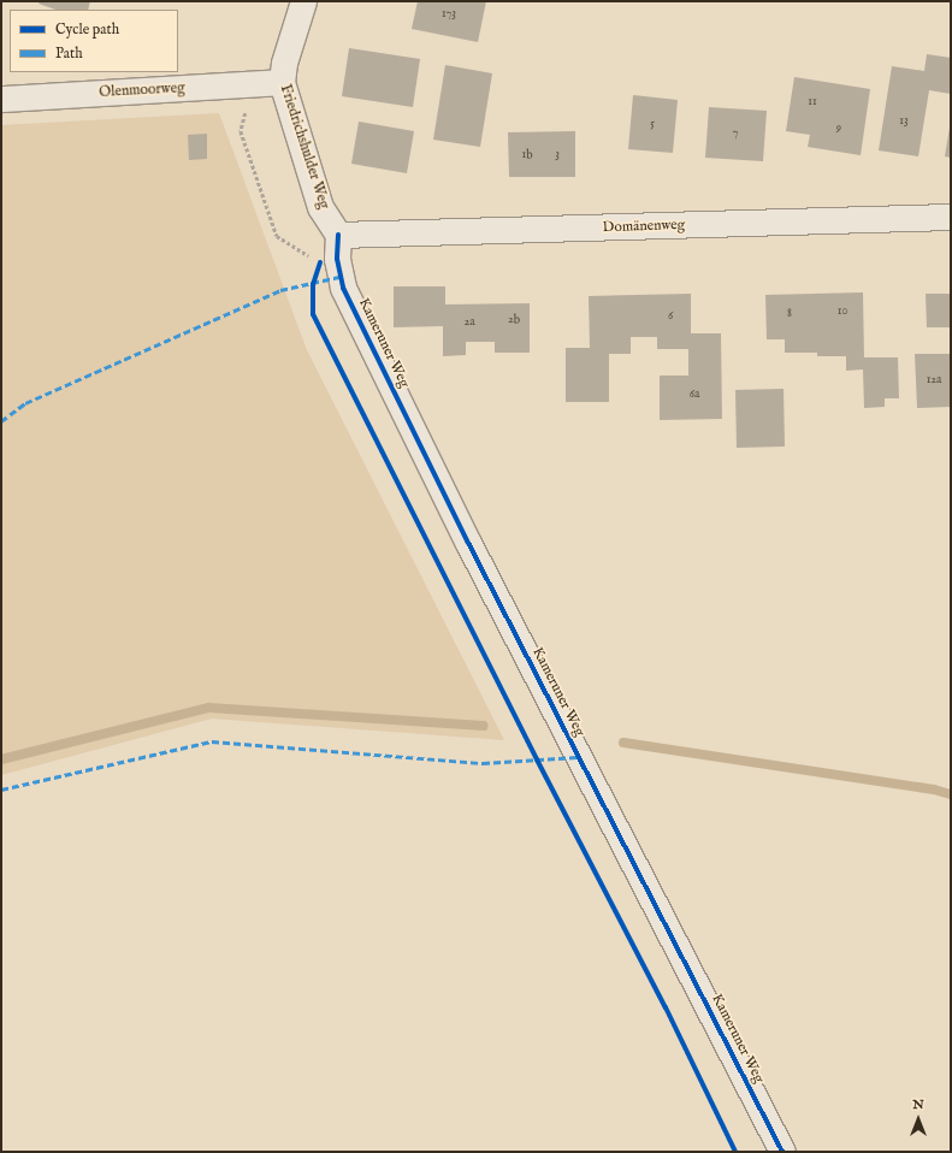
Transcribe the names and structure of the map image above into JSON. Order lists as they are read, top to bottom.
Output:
{
  "streets": {
    "street": [
      "Olenmoorweg",
      "Friedrichshulder Weg",
      "Domänenweg",
      "Kameruner Weg"
    ]
  },
  "crossings": [
    ["Olenmoorweg", "Friedrichshulder Weg"],
    ["Friedrichshulder Weg", "Domänenweg"],
    ["Friedrichshulder Weg", "Kameruner Weg"],
    ["Domänenweg", "Kameruner Weg"]
  ],
  "house_numbers": [
    "173",
    "11",
    "13",
    "5",
    "9",
    "7",
    "1b",
    "3",
    "10",
    "8",
    "6",
    "2b",
    "2a",
    "12a",
    "6a"
  ],
  "legend": ["Cycle path", "Path"],
  "north": "top"
}
